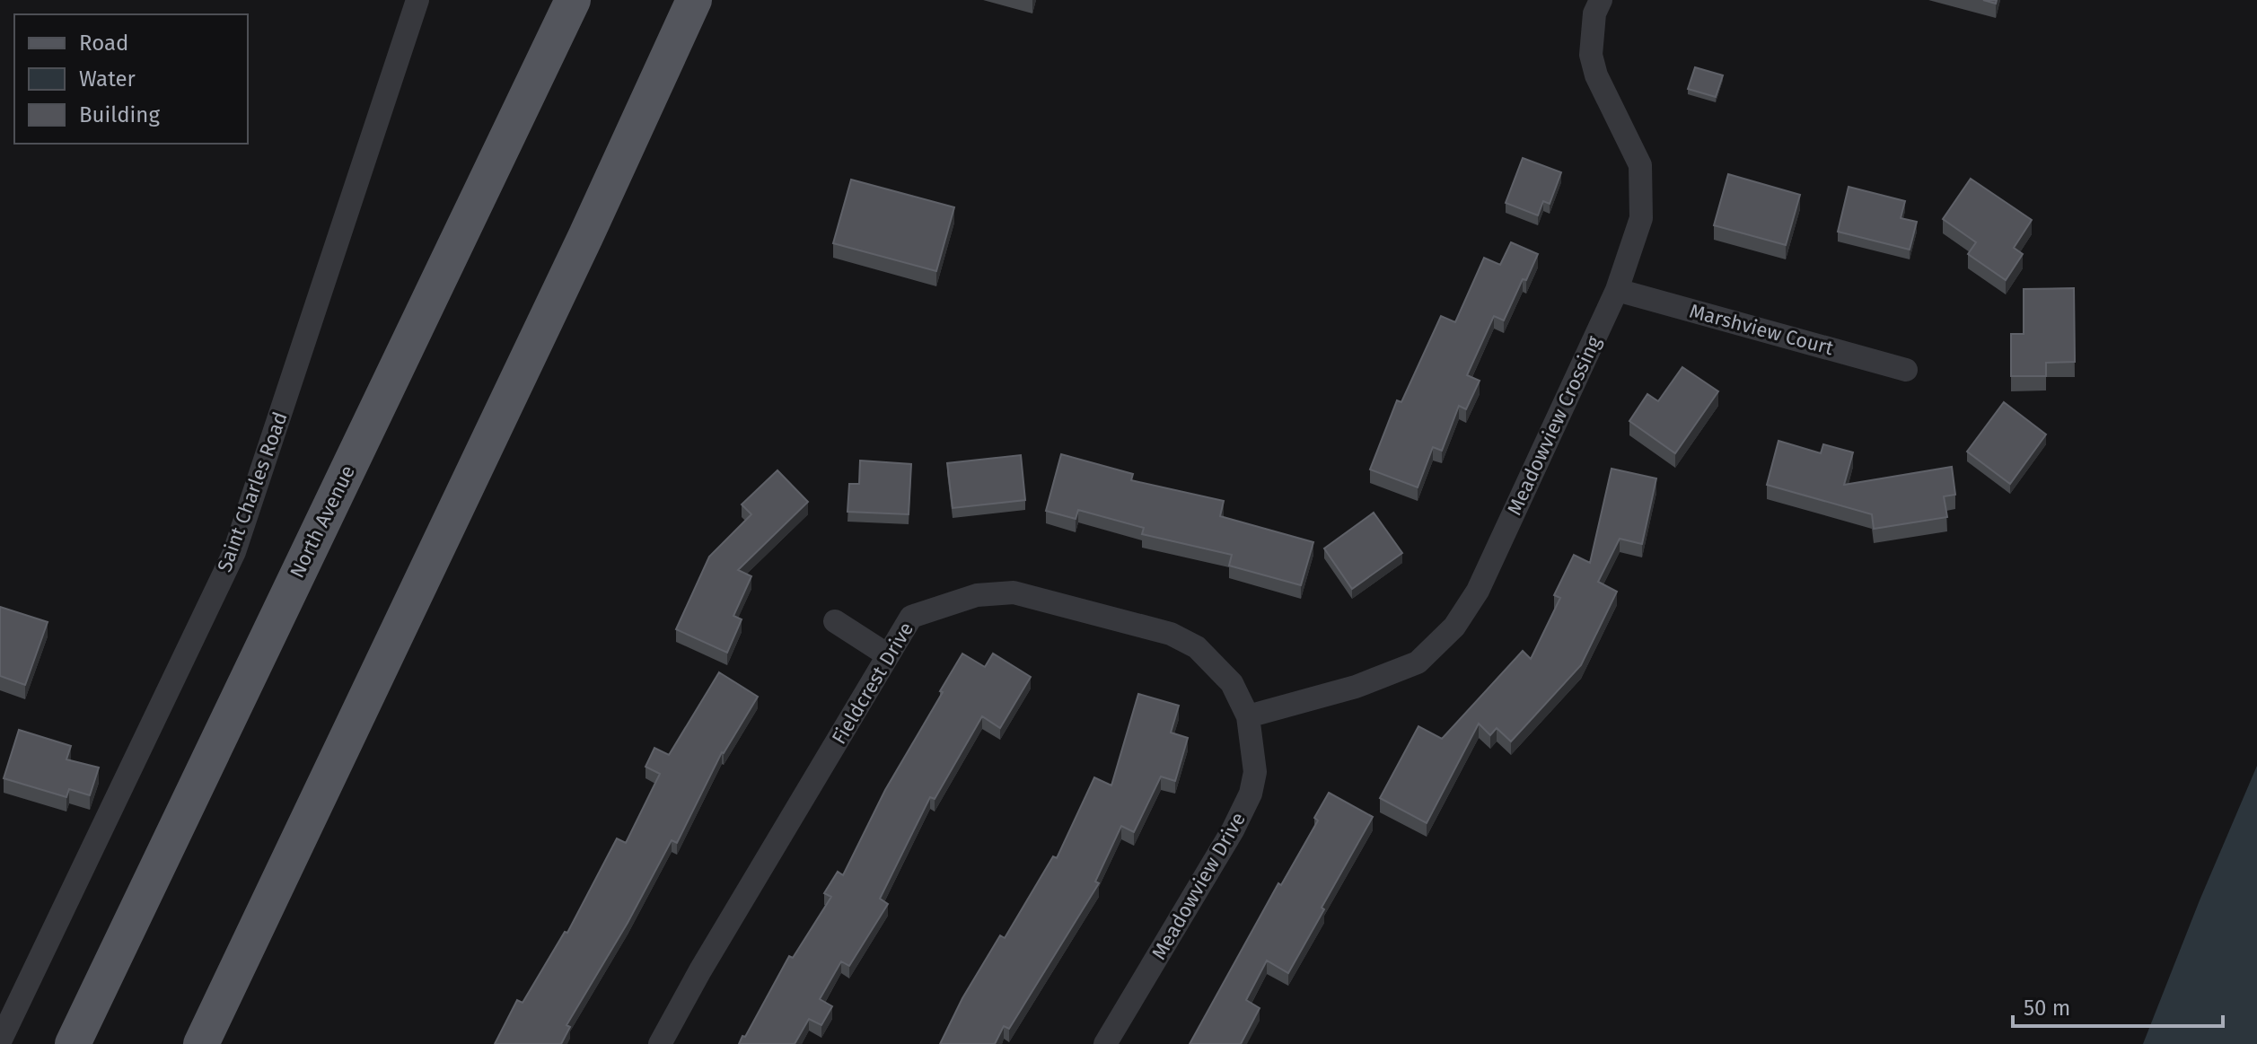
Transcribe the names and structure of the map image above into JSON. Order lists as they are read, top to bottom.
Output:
{
  "streets": {
    "main road": ["North Avenue"],
    "street": [
      "Marshview Court",
      "Meadowview Crossing",
      "Saint Charles Road",
      "Fieldcrest Drive",
      "Meadowview Drive"
    ]
  },
  "crossings": [
    ["Marshview Court", "Meadowview Crossing"],
    ["Meadowview Crossing", "Fieldcrest Drive"],
    ["Meadowview Crossing", "Meadowview Drive"],
    ["Fieldcrest Drive", "Meadowview Drive"]
  ],
  "legend": ["Road", "Water", "Building"],
  "scale_bar": "50 m"
}
